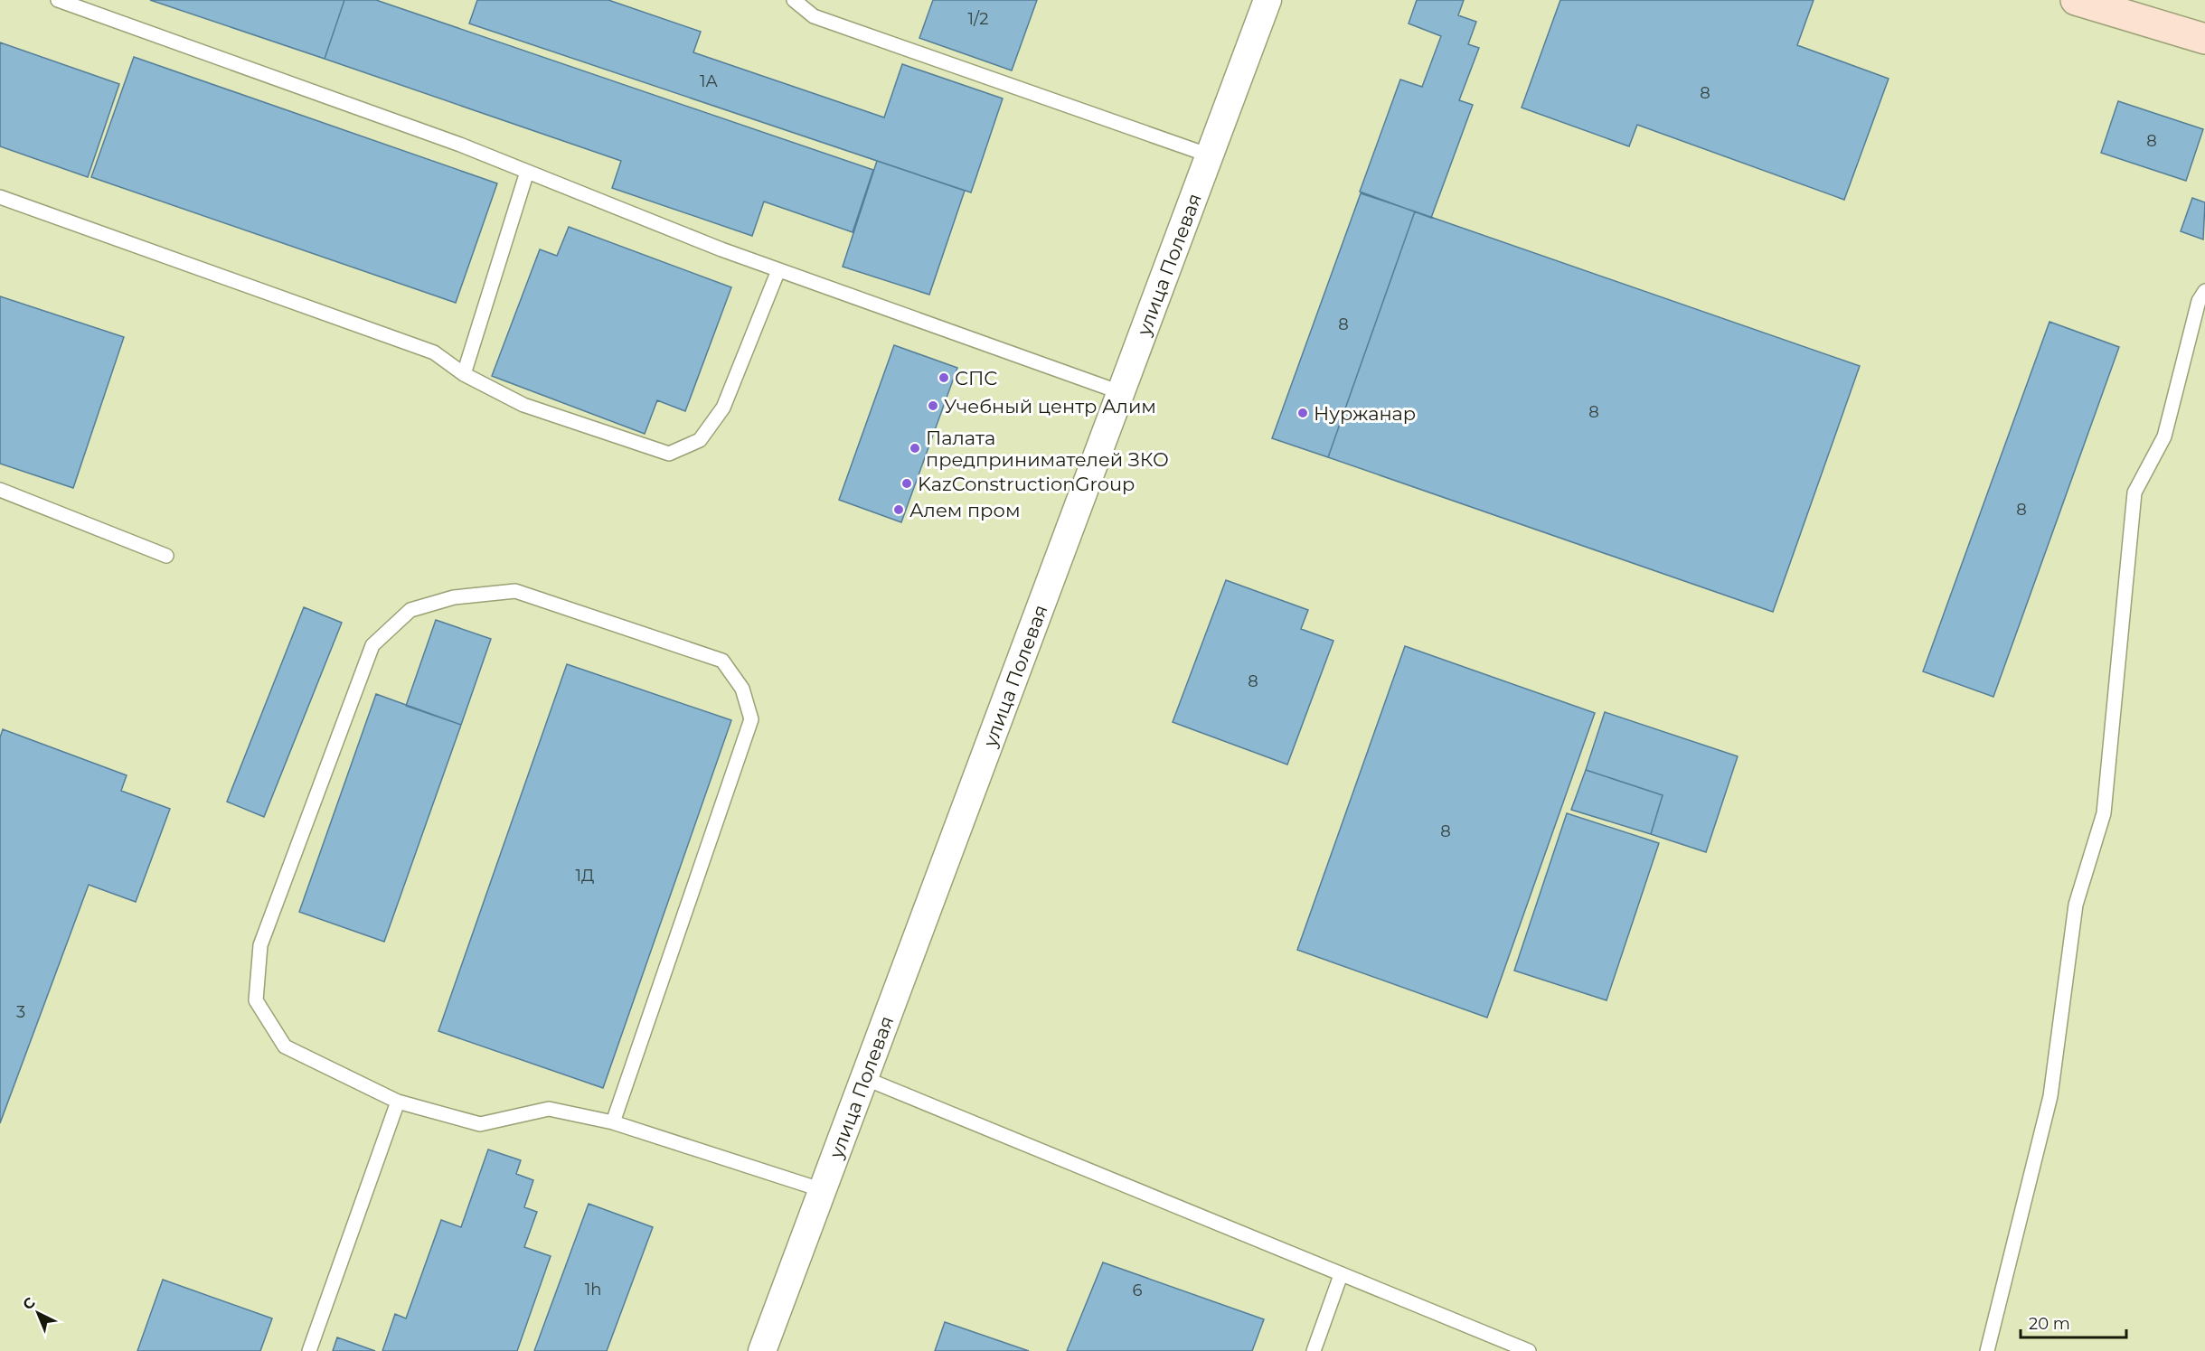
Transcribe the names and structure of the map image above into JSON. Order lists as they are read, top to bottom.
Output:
{
  "streets": {
    "street": ["улица Полевая"]
  },
  "places": [
    "СПС",
    "Учебный центр Алим",
    "Нуржанар",
    "Палата предпринимателей ЗКО",
    "KazConstructionGroup",
    "Алем пром"
  ],
  "house_numbers": [
    "1/2",
    "1А",
    "8",
    "8",
    "8",
    "8",
    "8",
    "8",
    "8",
    "1Д",
    "3",
    "1h",
    "6"
  ],
  "scale_bar": "20 m",
  "north": "top left"
}
